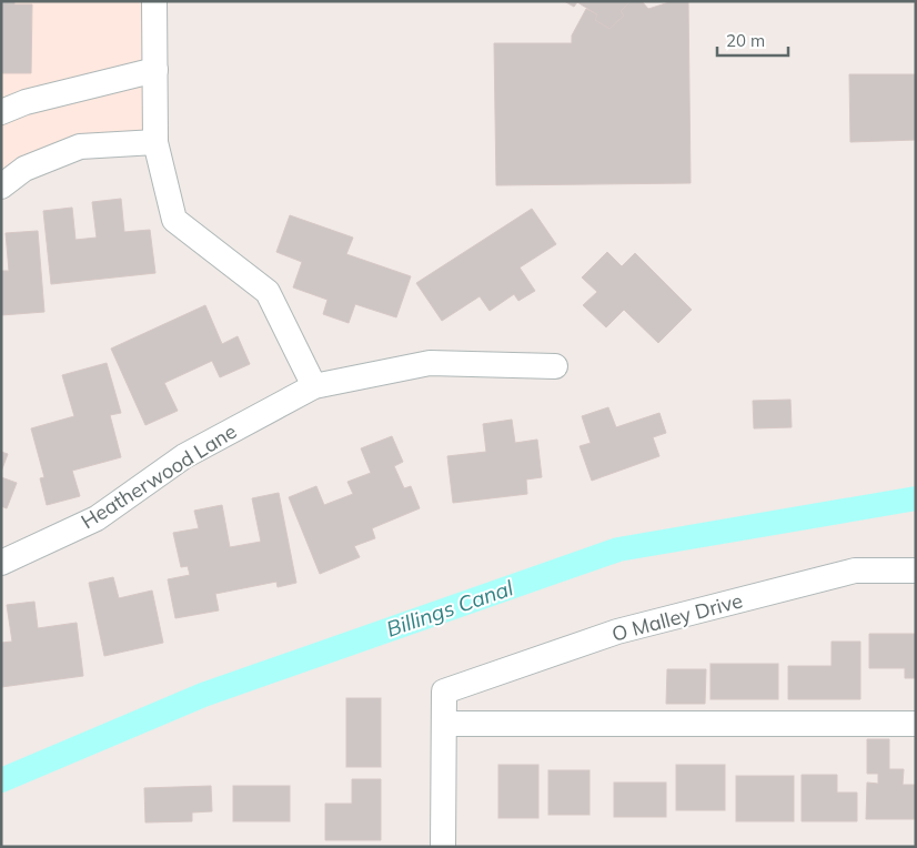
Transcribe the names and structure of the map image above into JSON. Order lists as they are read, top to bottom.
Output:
{
  "streets": {
    "street": ["Heatherwood Lane", "O Malley Drive"]
  },
  "water": ["Billings Canal"],
  "scale_bar": "20 m"
}
